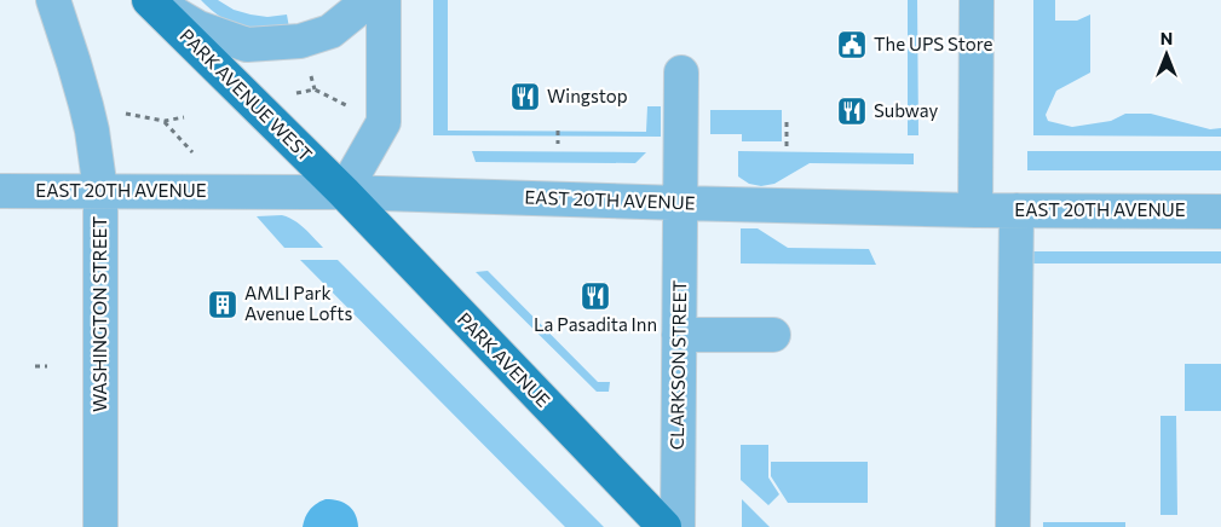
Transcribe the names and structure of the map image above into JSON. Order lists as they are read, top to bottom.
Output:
{
  "streets": {
    "main road": ["PARK AVENUE WEST", "PARK AVENUE"],
    "street": ["EAST 20TH AVENUE", "WASHINGTON STREET", "CLARKSON STREET"]
  },
  "crossings": [
    ["PARK AVENUE WEST", "EAST 20TH AVENUE"],
    ["PARK AVENUE WEST", "PARK AVENUE"],
    ["EAST 20TH AVENUE", "WASHINGTON STREET"],
    ["EAST 20TH AVENUE", "PARK AVENUE"],
    ["EAST 20TH AVENUE", "CLARKSON STREET"]
  ],
  "places": {
    "public building": ["The UPS Store"],
    "restaurant": ["Wingstop", "Subway", "La Pasadita Inn"],
    "building": ["AMLI Park Avenue Lofts"]
  },
  "north": "top"
}
